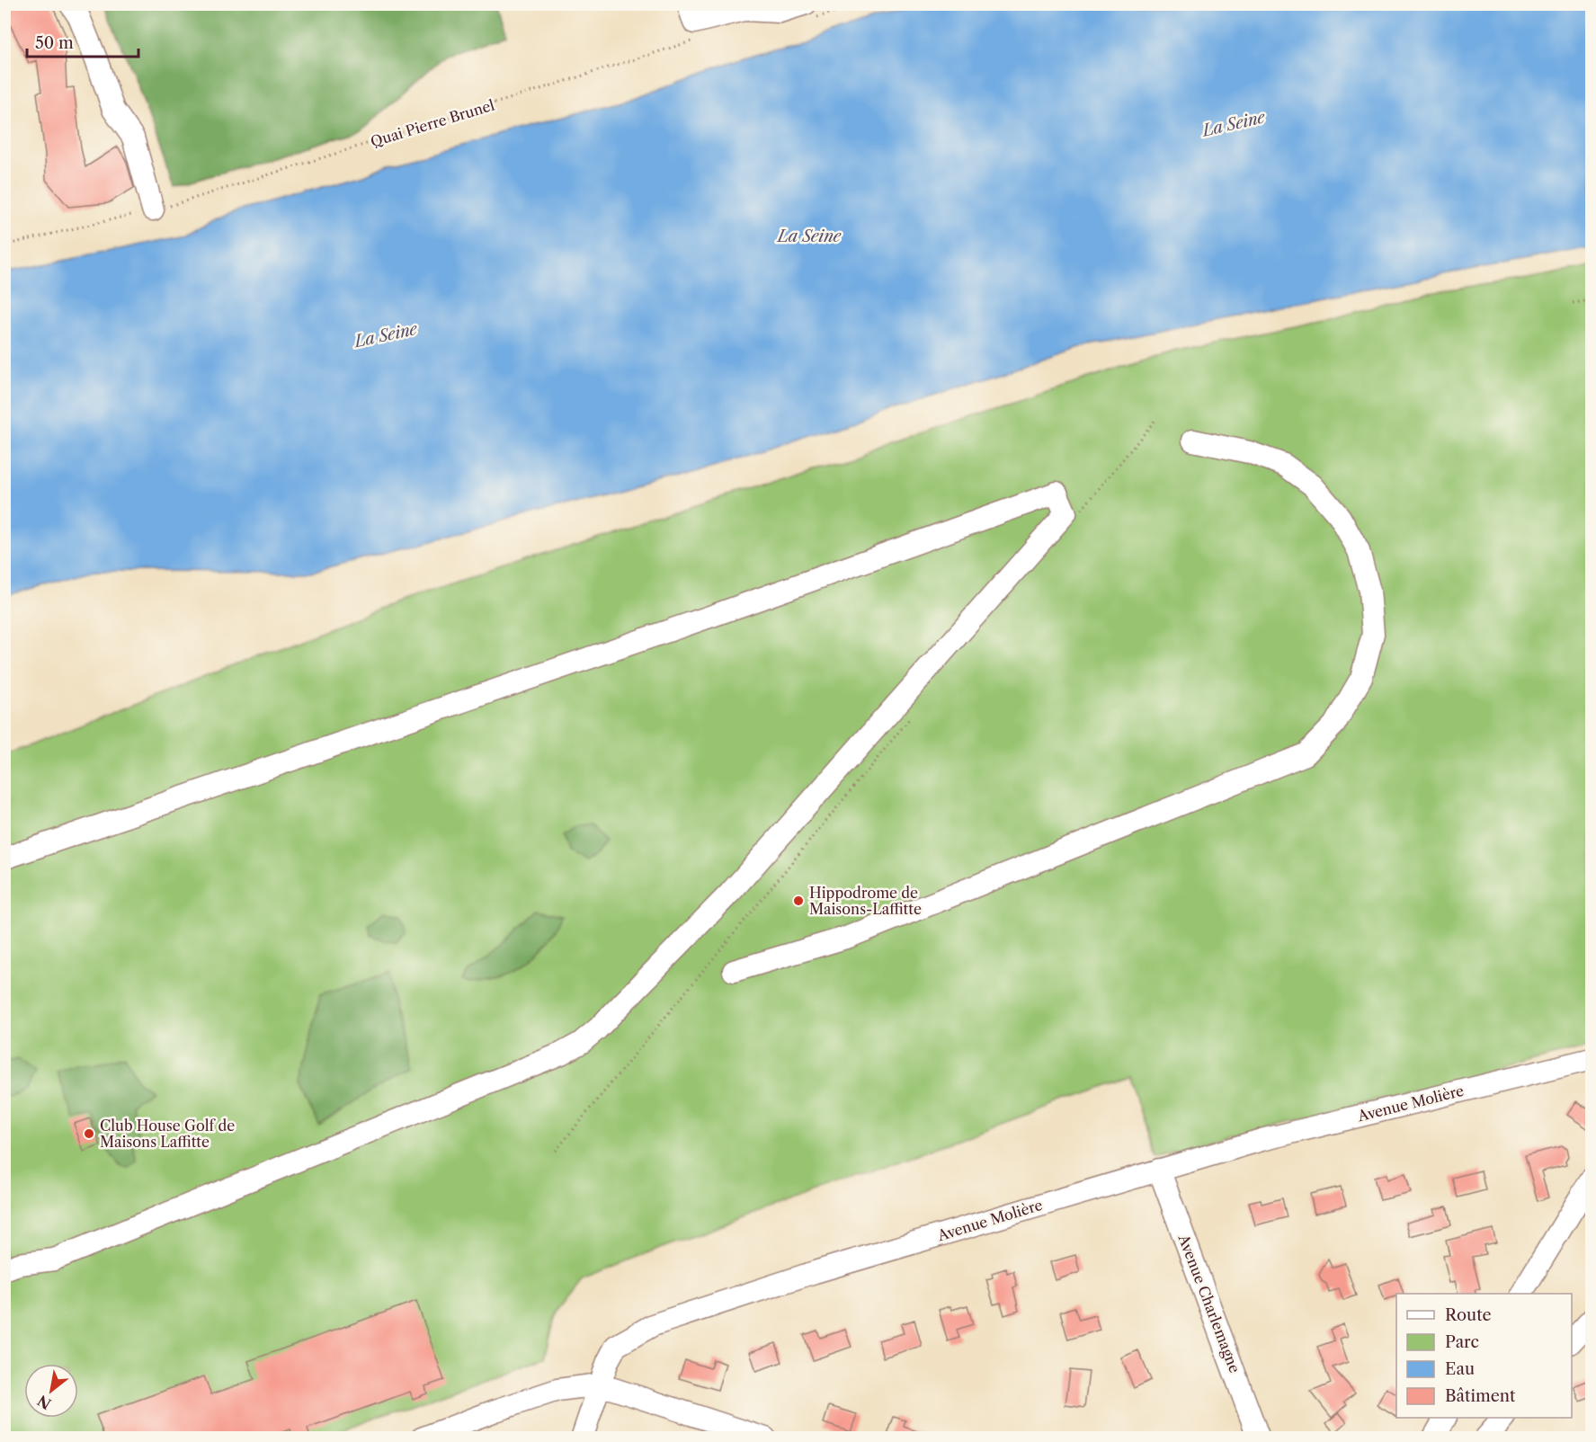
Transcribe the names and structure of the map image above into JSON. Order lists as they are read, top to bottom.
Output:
{
  "streets": {
    "street": ["Avenue Molière", "Avenue Charlemagne"],
    "path": ["Quai Pierre Brunel"]
  },
  "crossings": [
    ["Avenue Molière", "Avenue Charlemagne"]
  ],
  "water": ["La Seine"],
  "places": ["Hippodrome de Maisons-Laffitte", "Club House Golf de Maisons Laffitte"],
  "legend": [
    "Route",
    "Parc",
    "Eau",
    "Bâtiment"
  ],
  "scale_bar": "50 m",
  "north": "bottom left"
}
